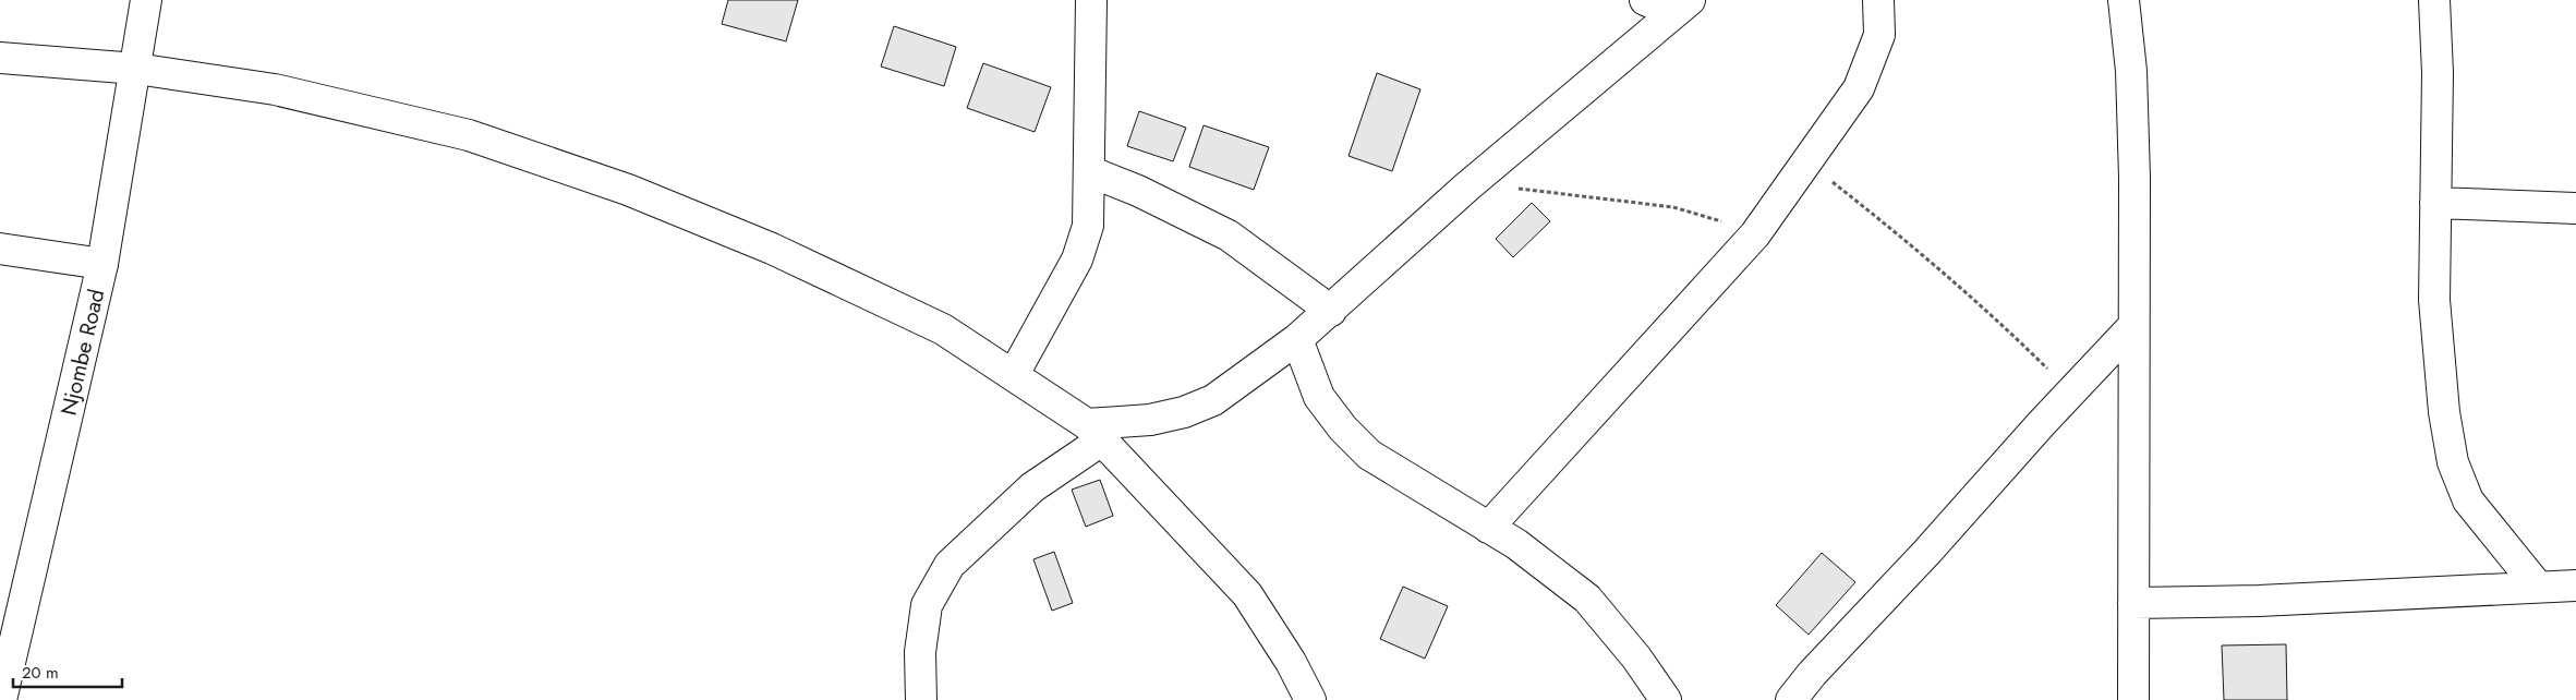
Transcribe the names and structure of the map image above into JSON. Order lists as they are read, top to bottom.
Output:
{
  "streets": {
    "main road": ["Njombe Road"]
  },
  "scale_bar": "20 m"
}
